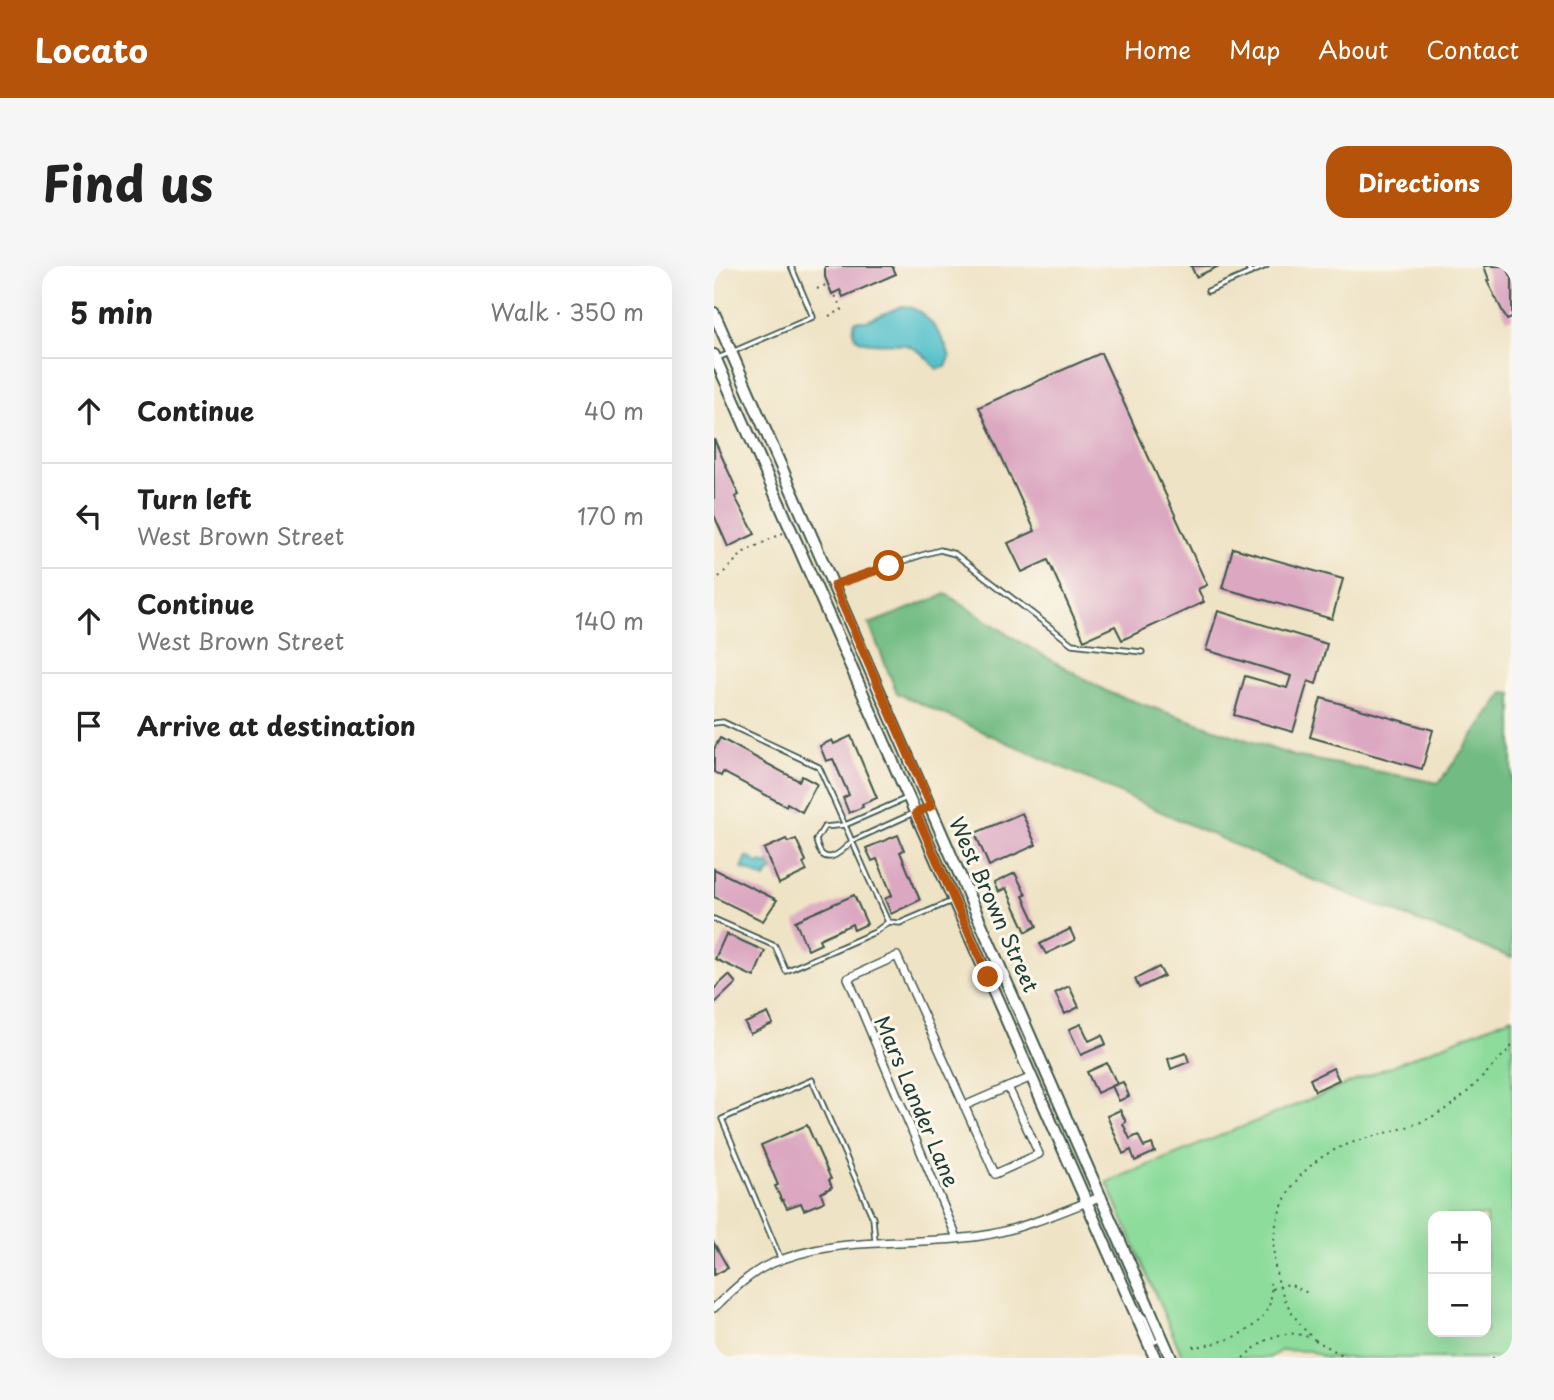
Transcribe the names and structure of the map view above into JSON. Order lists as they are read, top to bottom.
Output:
{
  "streets": {
    "main road": ["West Brown Street"],
    "street": ["Mars Lander Lane"]
  },
  "page": {
    "header": "Locato",
    "nav": [
      "Home",
      "Map",
      "About",
      "Contact"
    ],
    "title": "Find us",
    "buttons": "Directions",
    "heading": ["5 min", "Walk · 350 m"],
    "list": [
      ["Continue", "40 m"],
      ["Turn left", "West Brown Street", "170 m"],
      ["Continue", "West Brown Street", "140 m"],
      "Arrive at destination"
    ],
    "map_buttons": ["+", "−"]
  }
}
